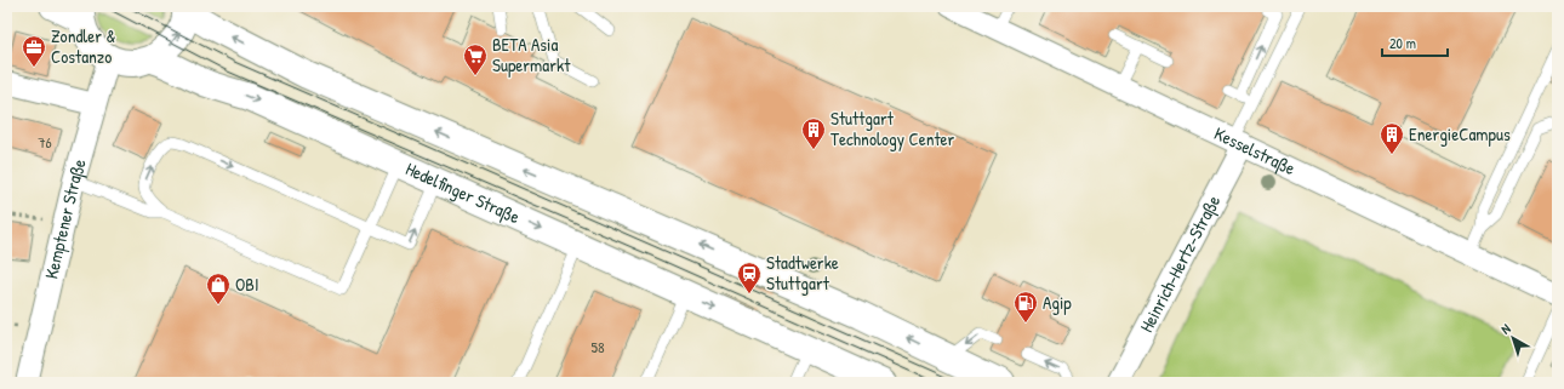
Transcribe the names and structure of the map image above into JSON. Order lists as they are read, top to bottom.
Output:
{
  "streets": {
    "street": [
      "Kesselstraße",
      "Hedelfinger Straße",
      "Kemptener Straße",
      "Heinrich-Hertz-Straße"
    ]
  },
  "crossings": [
    ["Kesselstraße", "Heinrich-Hertz-Straße"],
    ["Hedelfinger Straße", "Kemptener Straße"]
  ],
  "places": {
    "office": ["Zondler & Costanzo"],
    "supermarket": ["BETA Asia Supermarkt"],
    "building": ["Stuttgart Technology Center", "EnergieCampus"],
    "station": ["Stadtwerke Stuttgart"],
    "shop": ["OBI"],
    "fuel station": ["Agip"]
  },
  "house_numbers": ["76", "58"],
  "scale_bar": "20 m",
  "north": "top left"
}
